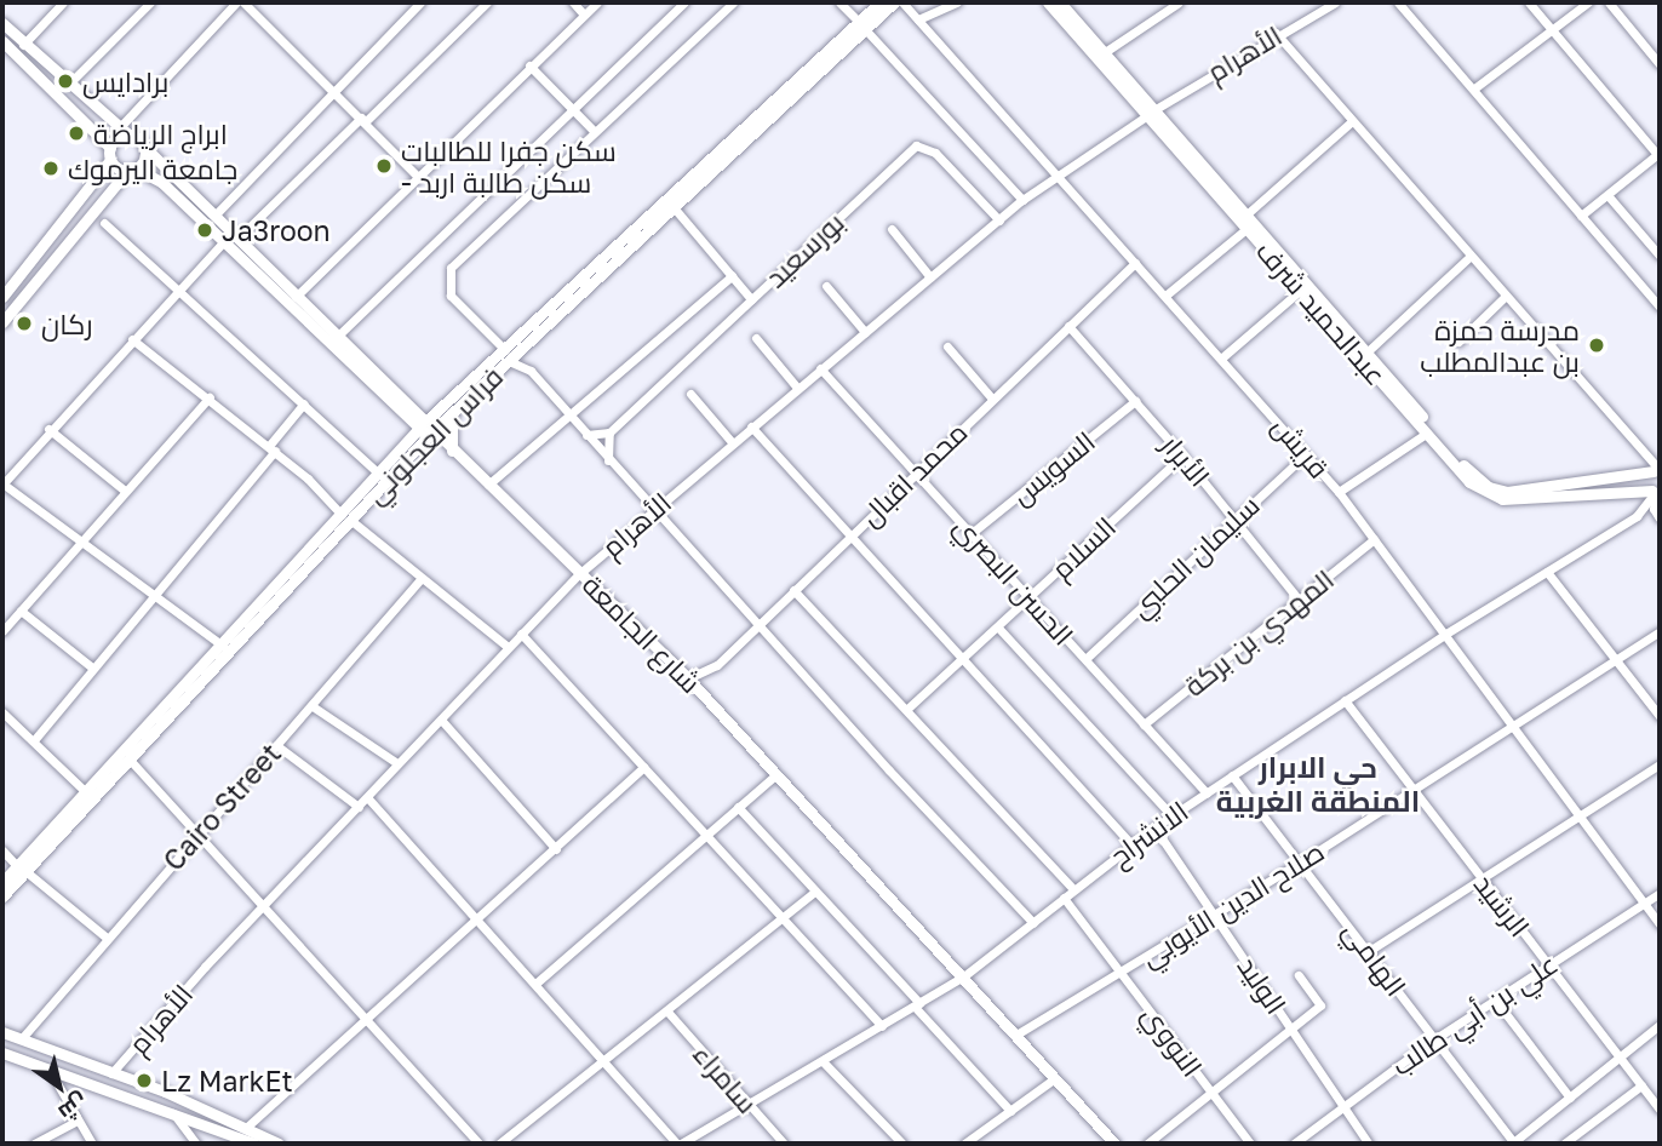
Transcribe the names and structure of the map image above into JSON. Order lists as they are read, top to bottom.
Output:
{
  "streets": {
    "main road": ["عبدالحميد شرف", "فراس العجلوني", "شارع الجامعة"],
    "street": [
      "الأهرام",
      "بورسعيد",
      "قريش",
      "الأبرار",
      "السويس",
      "محمد اقبال",
      "السلام",
      "سليمان الحلبي",
      "الحسن البصري",
      "المهدي بن بركة",
      "Cairo Street",
      "الانشراح",
      "صلاح الدين الأيوبي",
      "الرشيد",
      "الهامي",
      "الوليد",
      "علي بن أبي طالب",
      "النووي",
      "سامراء"
    ]
  },
  "crossings": [
    ["الأهرام", "بورسعيد"],
    ["الأهرام", "عبدالحميد شرف"],
    ["الأهرام", "قريش"],
    ["الأهرام", "الحسن البصري"],
    ["الأهرام", "شارع الجامعة"],
    ["عبدالحميد شرف", "الانشراح"],
    ["فراس العجلوني", "شارع الجامعة"],
    ["قريش", "محمد اقبال"],
    ["قريش", "سليمان الحلبي"],
    ["قريش", "المهدي بن بركة"],
    ["قريش", "الانشراح"],
    ["قريش", "صلاح الدين الأيوبي"],
    ["قريش", "علي بن أبي طالب"],
    ["الأبرار", "السويس"],
    ["الأبرار", "محمد اقبال"],
    ["الأبرار", "السلام"],
    ["الأبرار", "سليمان الحلبي"],
    ["الأبرار", "المهدي بن بركة"],
    ["السويس", "الحسن البصري"],
    ["محمد اقبال", "الحسن البصري"],
    ["محمد اقبال", "شارع الجامعة"],
    ["السلام", "الحسن البصري"],
    ["سليمان الحلبي", "الحسن البصري"],
    ["الحسن البصري", "المهدي بن بركة"],
    ["الحسن البصري", "الانشراح"],
    ["شارع الجامعة", "الانشراح"],
    ["شارع الجامعة", "صلاح الدين الأيوبي"],
    ["الانشراح", "الرشيد"],
    ["الانشراح", "الهامي"],
    ["الانشراح", "الوليد"],
    ["الانشراح", "النووي"],
    ["الانشراح", "سامراء"],
    ["صلاح الدين الأيوبي", "الرشيد"],
    ["صلاح الدين الأيوبي", "الهامي"],
    ["صلاح الدين الأيوبي", "الوليد"],
    ["صلاح الدين الأيوبي", "النووي"],
    ["الرشيد", "علي بن أبي طالب"],
    ["الهامي", "علي بن أبي طالب"],
    ["الوليد", "علي بن أبي طالب"]
  ],
  "districts": ["حي الابرار المنطقة الغربية"],
  "places": [
    "برادايس",
    "ابراج الرياضة",
    "سكن جفرا للطالبات - سكن طالبة اربد",
    "جامعة اليرموك",
    "Ja3roon",
    "ركان",
    "مدرسة حمزة بن عبدالمطلب",
    "Lz MarkEt"
  ],
  "north": "bottom right"
}
